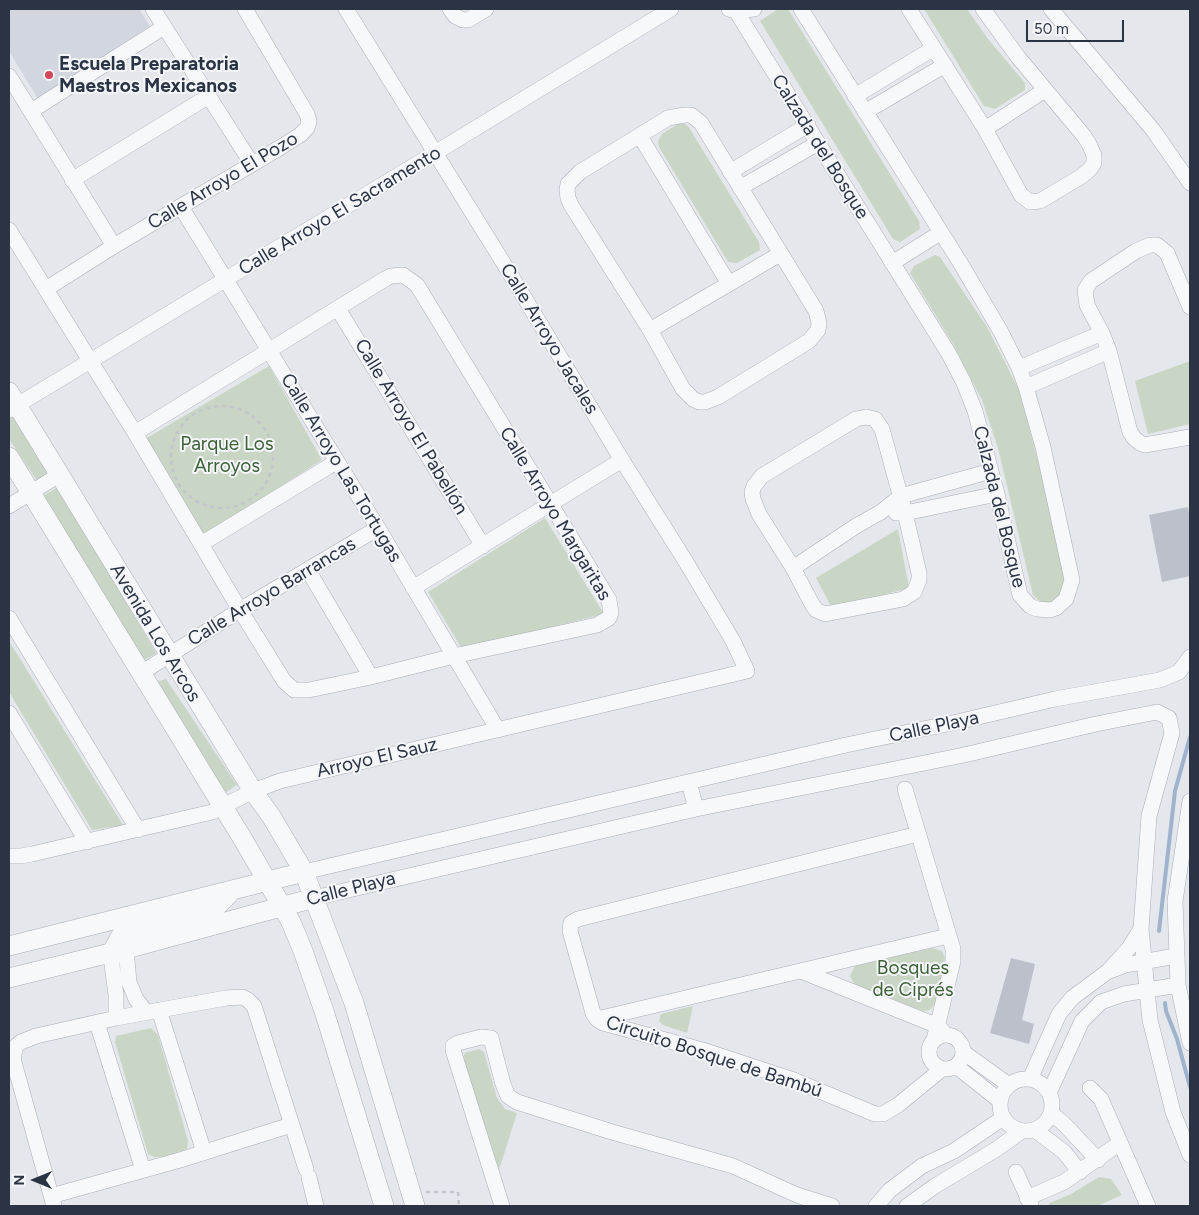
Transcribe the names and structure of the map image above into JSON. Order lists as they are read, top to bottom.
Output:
{
  "streets": {
    "street": [
      "Calzada del Bosque",
      "Calle Arroyo El Pozo",
      "Calle Arroyo El Sacramento",
      "Calle Arroyo Jacales",
      "Calle Arroyo El Pabellón",
      "Calle Arroyo Las Tortugas",
      "Calle Arroyo Margaritas",
      "Calle Arroyo Barrancas",
      "Avenida Los Arcos",
      "Calle Playa",
      "Arroyo El Sauz",
      "Circuito Bosque de Bambú"
    ]
  },
  "crossings": [
    ["Calle Arroyo El Pozo", "Calle Arroyo Las Tortugas"],
    ["Calle Arroyo El Pozo", "Calle Arroyo Margaritas"],
    ["Calle Arroyo El Sacramento", "Calle Arroyo Jacales"],
    ["Calle Arroyo El Sacramento", "Calle Arroyo Las Tortugas"],
    ["Calle Arroyo El Sacramento", "Calle Arroyo Margaritas"],
    ["Calle Arroyo El Sacramento", "Avenida Los Arcos"],
    ["Calle Arroyo Jacales", "Arroyo El Sauz"],
    ["Calle Arroyo El Pabellón", "Calle Arroyo Margaritas"],
    ["Calle Arroyo Las Tortugas", "Calle Arroyo Margaritas"],
    ["Calle Arroyo Las Tortugas", "Calle Arroyo Barrancas"],
    ["Calle Arroyo Las Tortugas", "Arroyo El Sauz"],
    ["Calle Arroyo Margaritas", "Calle Arroyo Barrancas"],
    ["Calle Arroyo Barrancas", "Avenida Los Arcos"],
    ["Avenida Los Arcos", "Calle Playa"],
    ["Avenida Los Arcos", "Arroyo El Sauz"]
  ],
  "parks": ["Parque Los Arroyos", "Bosques de Ciprés"],
  "places": ["Escuela Preparatoria Maestros Mexicanos"],
  "scale_bar": "50 m",
  "north": "left"
}
